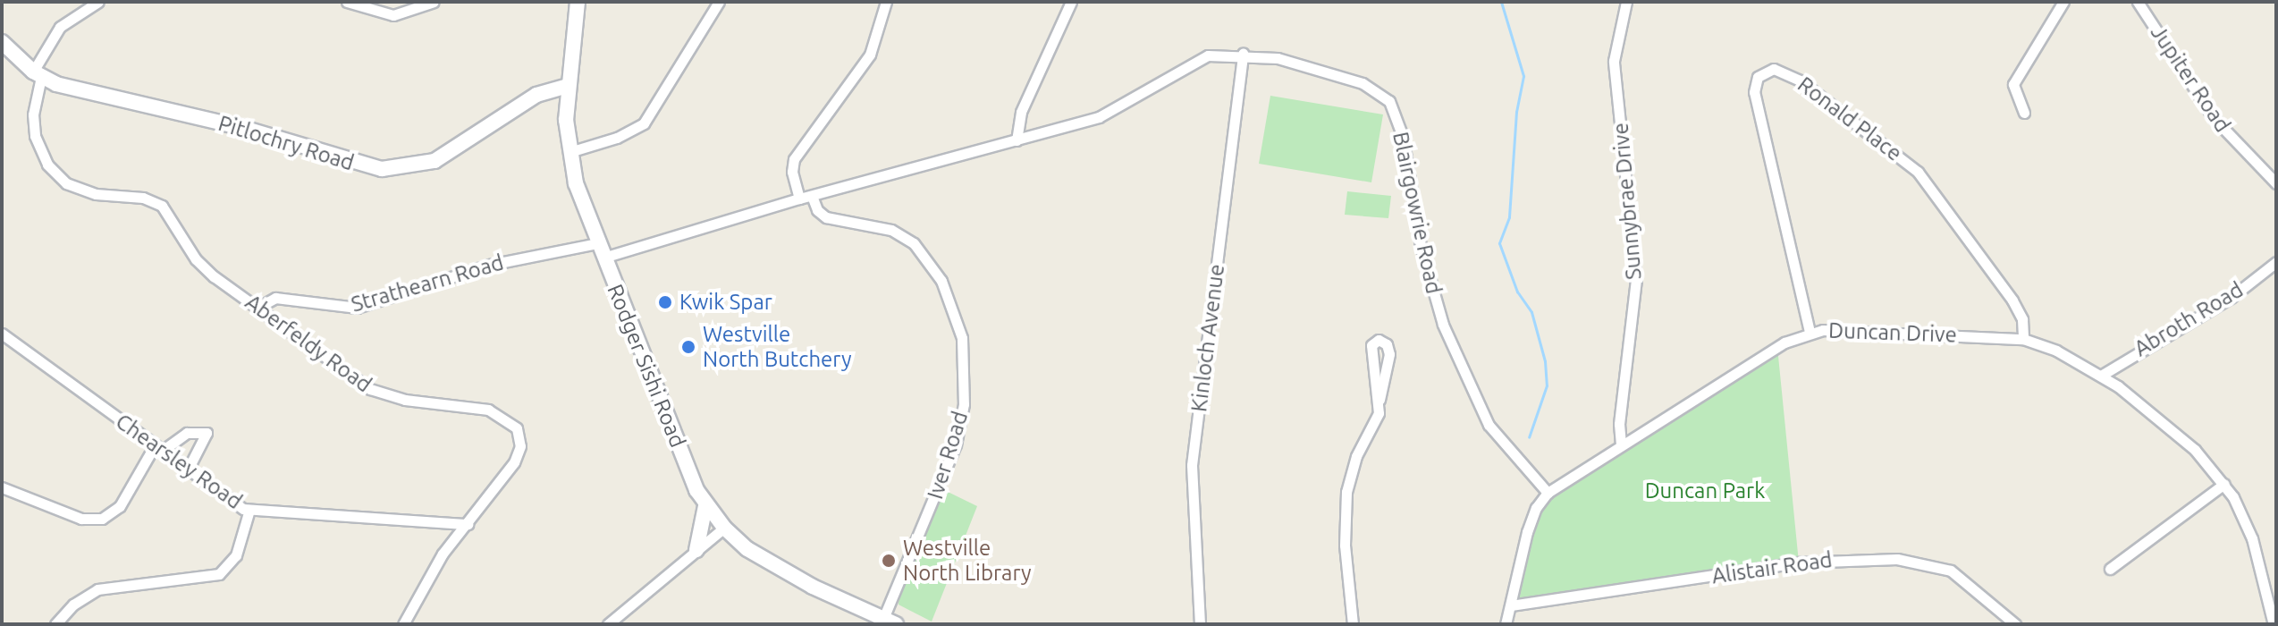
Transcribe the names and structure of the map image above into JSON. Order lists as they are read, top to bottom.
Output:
{
  "streets": {
    "main road": ["Pitlochry Road", "Rodger Sishi Road"],
    "street": [
      "Jupiter Road",
      "Ronald Place",
      "Sunnybrae Drive",
      "Blairgowrie Road",
      "Strathearn Road",
      "Abroth Road",
      "Duncan Drive",
      "Kinloch Avenue",
      "Aberfeldy Road",
      "Iver Road",
      "Chearsley Road",
      "Alistair Road"
    ]
  },
  "crossings": [
    ["Ronald Place", "Duncan Drive"],
    ["Pitlochry Road", "Aberfeldy Road"],
    ["Pitlochry Road", "Rodger Sishi Road"],
    ["Sunnybrae Drive", "Duncan Drive"],
    ["Blairgowrie Road", "Duncan Drive"],
    ["Blairgowrie Road", "Kinloch Avenue"],
    ["Blairgowrie Road", "Iver Road"],
    ["Strathearn Road", "Aberfeldy Road"],
    ["Strathearn Road", "Rodger Sishi Road"],
    ["Abroth Road", "Duncan Drive"],
    ["Duncan Drive", "Alistair Road"],
    ["Aberfeldy Road", "Chearsley Road"],
    ["Rodger Sishi Road", "Iver Road"]
  ],
  "parks": ["Duncan Park"],
  "places": ["Kwik Spar", "Westville North Butchery", "Westville North Library"]
}
